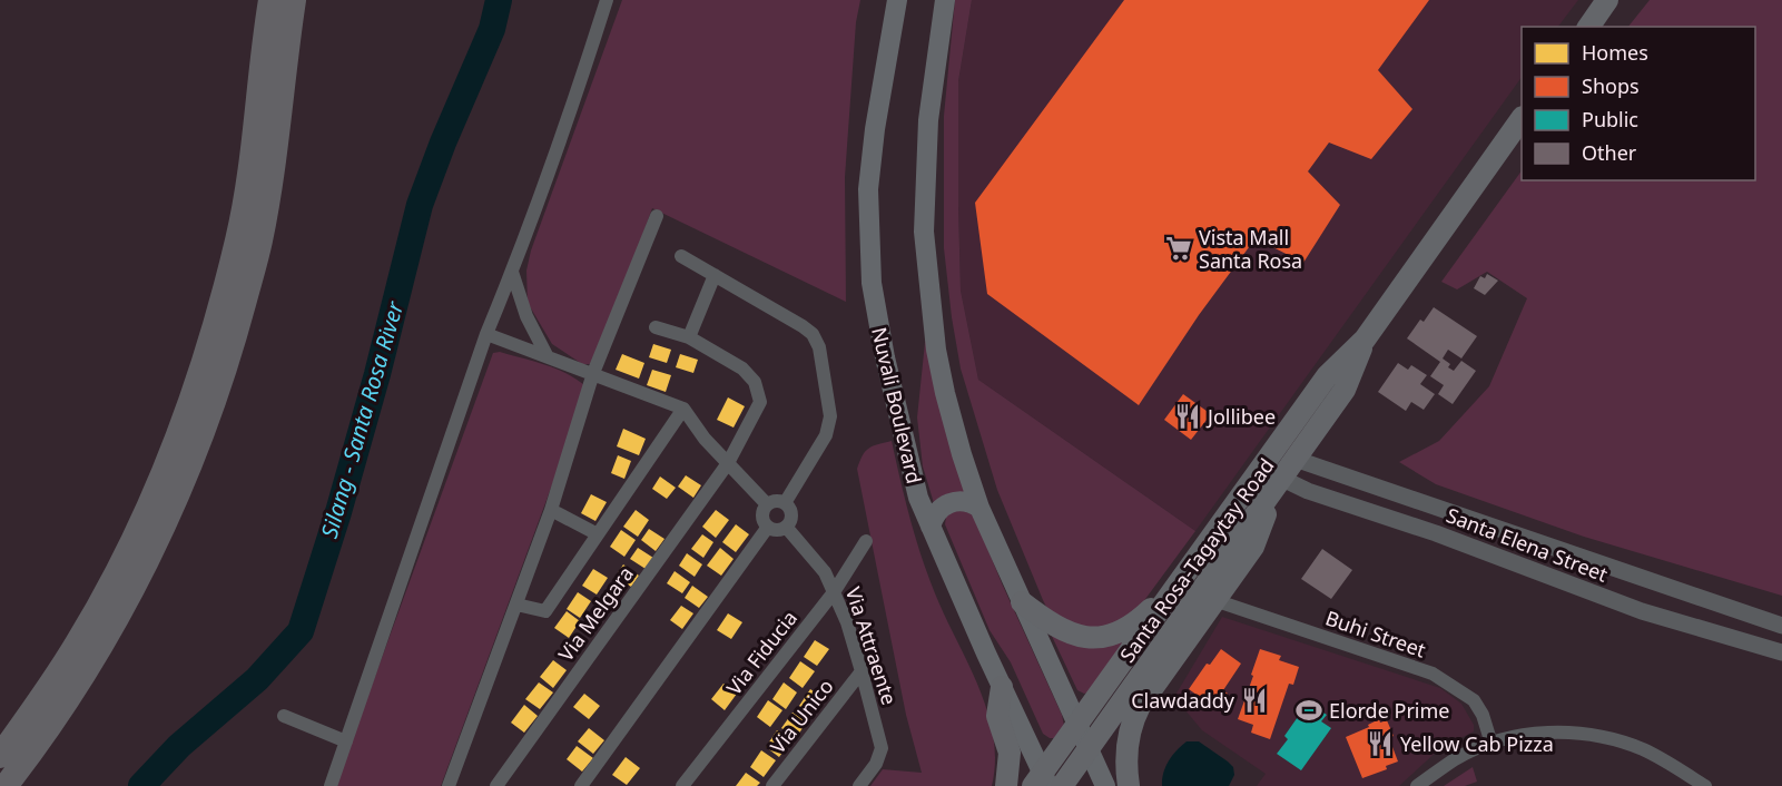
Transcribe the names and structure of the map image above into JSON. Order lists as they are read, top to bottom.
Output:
{
  "streets": {
    "main road": ["Nuvali Boulevard", "Santa Rosa-Tagaytay Road"],
    "street": [
      "Santa Elena Street",
      "Via Melgara",
      "Buhi Street",
      "Via Attraente",
      "Via Fiducia",
      "Via Unico"
    ]
  },
  "crossings": [
    ["Nuvali Boulevard", "Santa Rosa-Tagaytay Road"],
    ["Santa Elena Street", "Santa Rosa-Tagaytay Road"],
    ["Via Attraente", "Via Fiducia"],
    ["Via Attraente", "Via Unico"]
  ],
  "water": ["Silang - Santa Rosa River"],
  "places": {
    "supermarket": ["Vista Mall Santa Rosa"],
    "restaurant": ["Jollibee", "Clawdaddy", "Yellow Cab Pizza"],
    "sports": ["Elorde Prime"]
  },
  "legend": [
    "Homes",
    "Shops",
    "Public",
    "Other"
  ]
}
